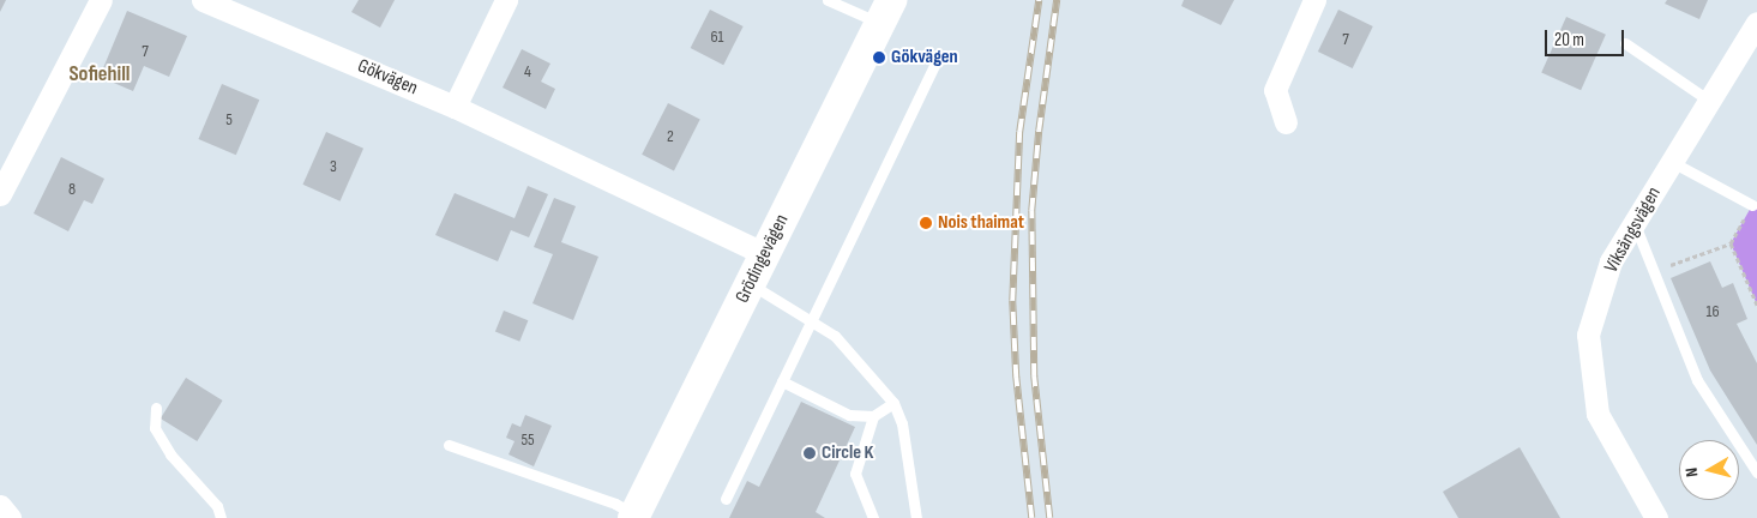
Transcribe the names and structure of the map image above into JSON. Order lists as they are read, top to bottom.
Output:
{
  "streets": {
    "street": ["Gökvägen", "Viksängsvägen", "Grödingevägen"]
  },
  "crossings": [
    ["Gökvägen", "Grödingevägen"]
  ],
  "districts": ["Sofiehill"],
  "places": ["Gökvägen", "Nois thaimat", "Circle K"],
  "house_numbers": [
    "61",
    "7",
    "7",
    "4",
    "5",
    "2",
    "3",
    "8",
    "16",
    "55"
  ],
  "scale_bar": "20 m",
  "north": "left"
}
